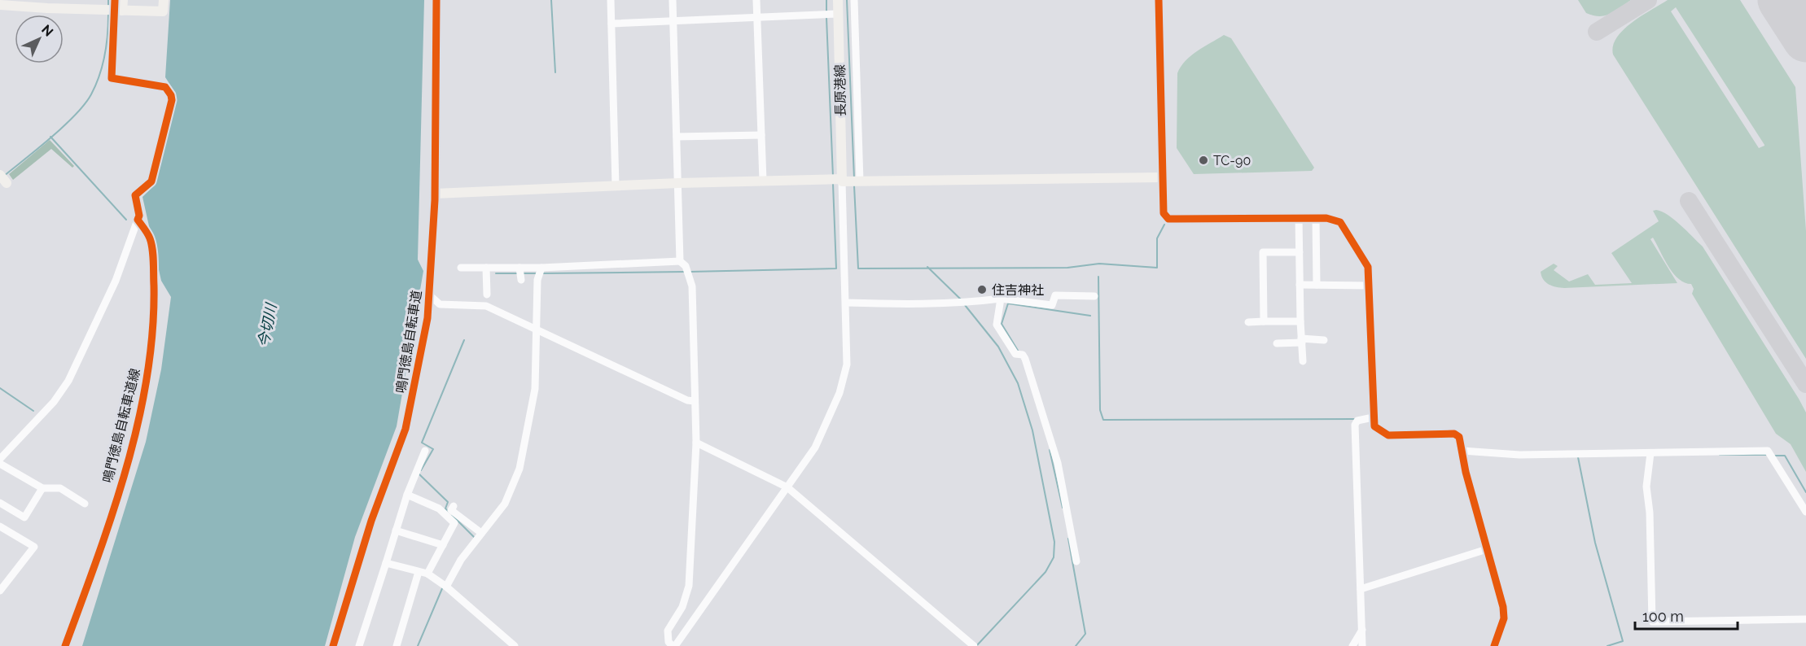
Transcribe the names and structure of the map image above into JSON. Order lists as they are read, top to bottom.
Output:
{
  "streets": {
    "street": ["長原港線", "鳴門徳島自転車道"],
    "cycle path": ["鳴門徳島自転車道線"]
  },
  "water": ["今切川"],
  "places": ["TC-90", "住吉神社"],
  "scale_bar": "100 m",
  "north": "top right"
}
